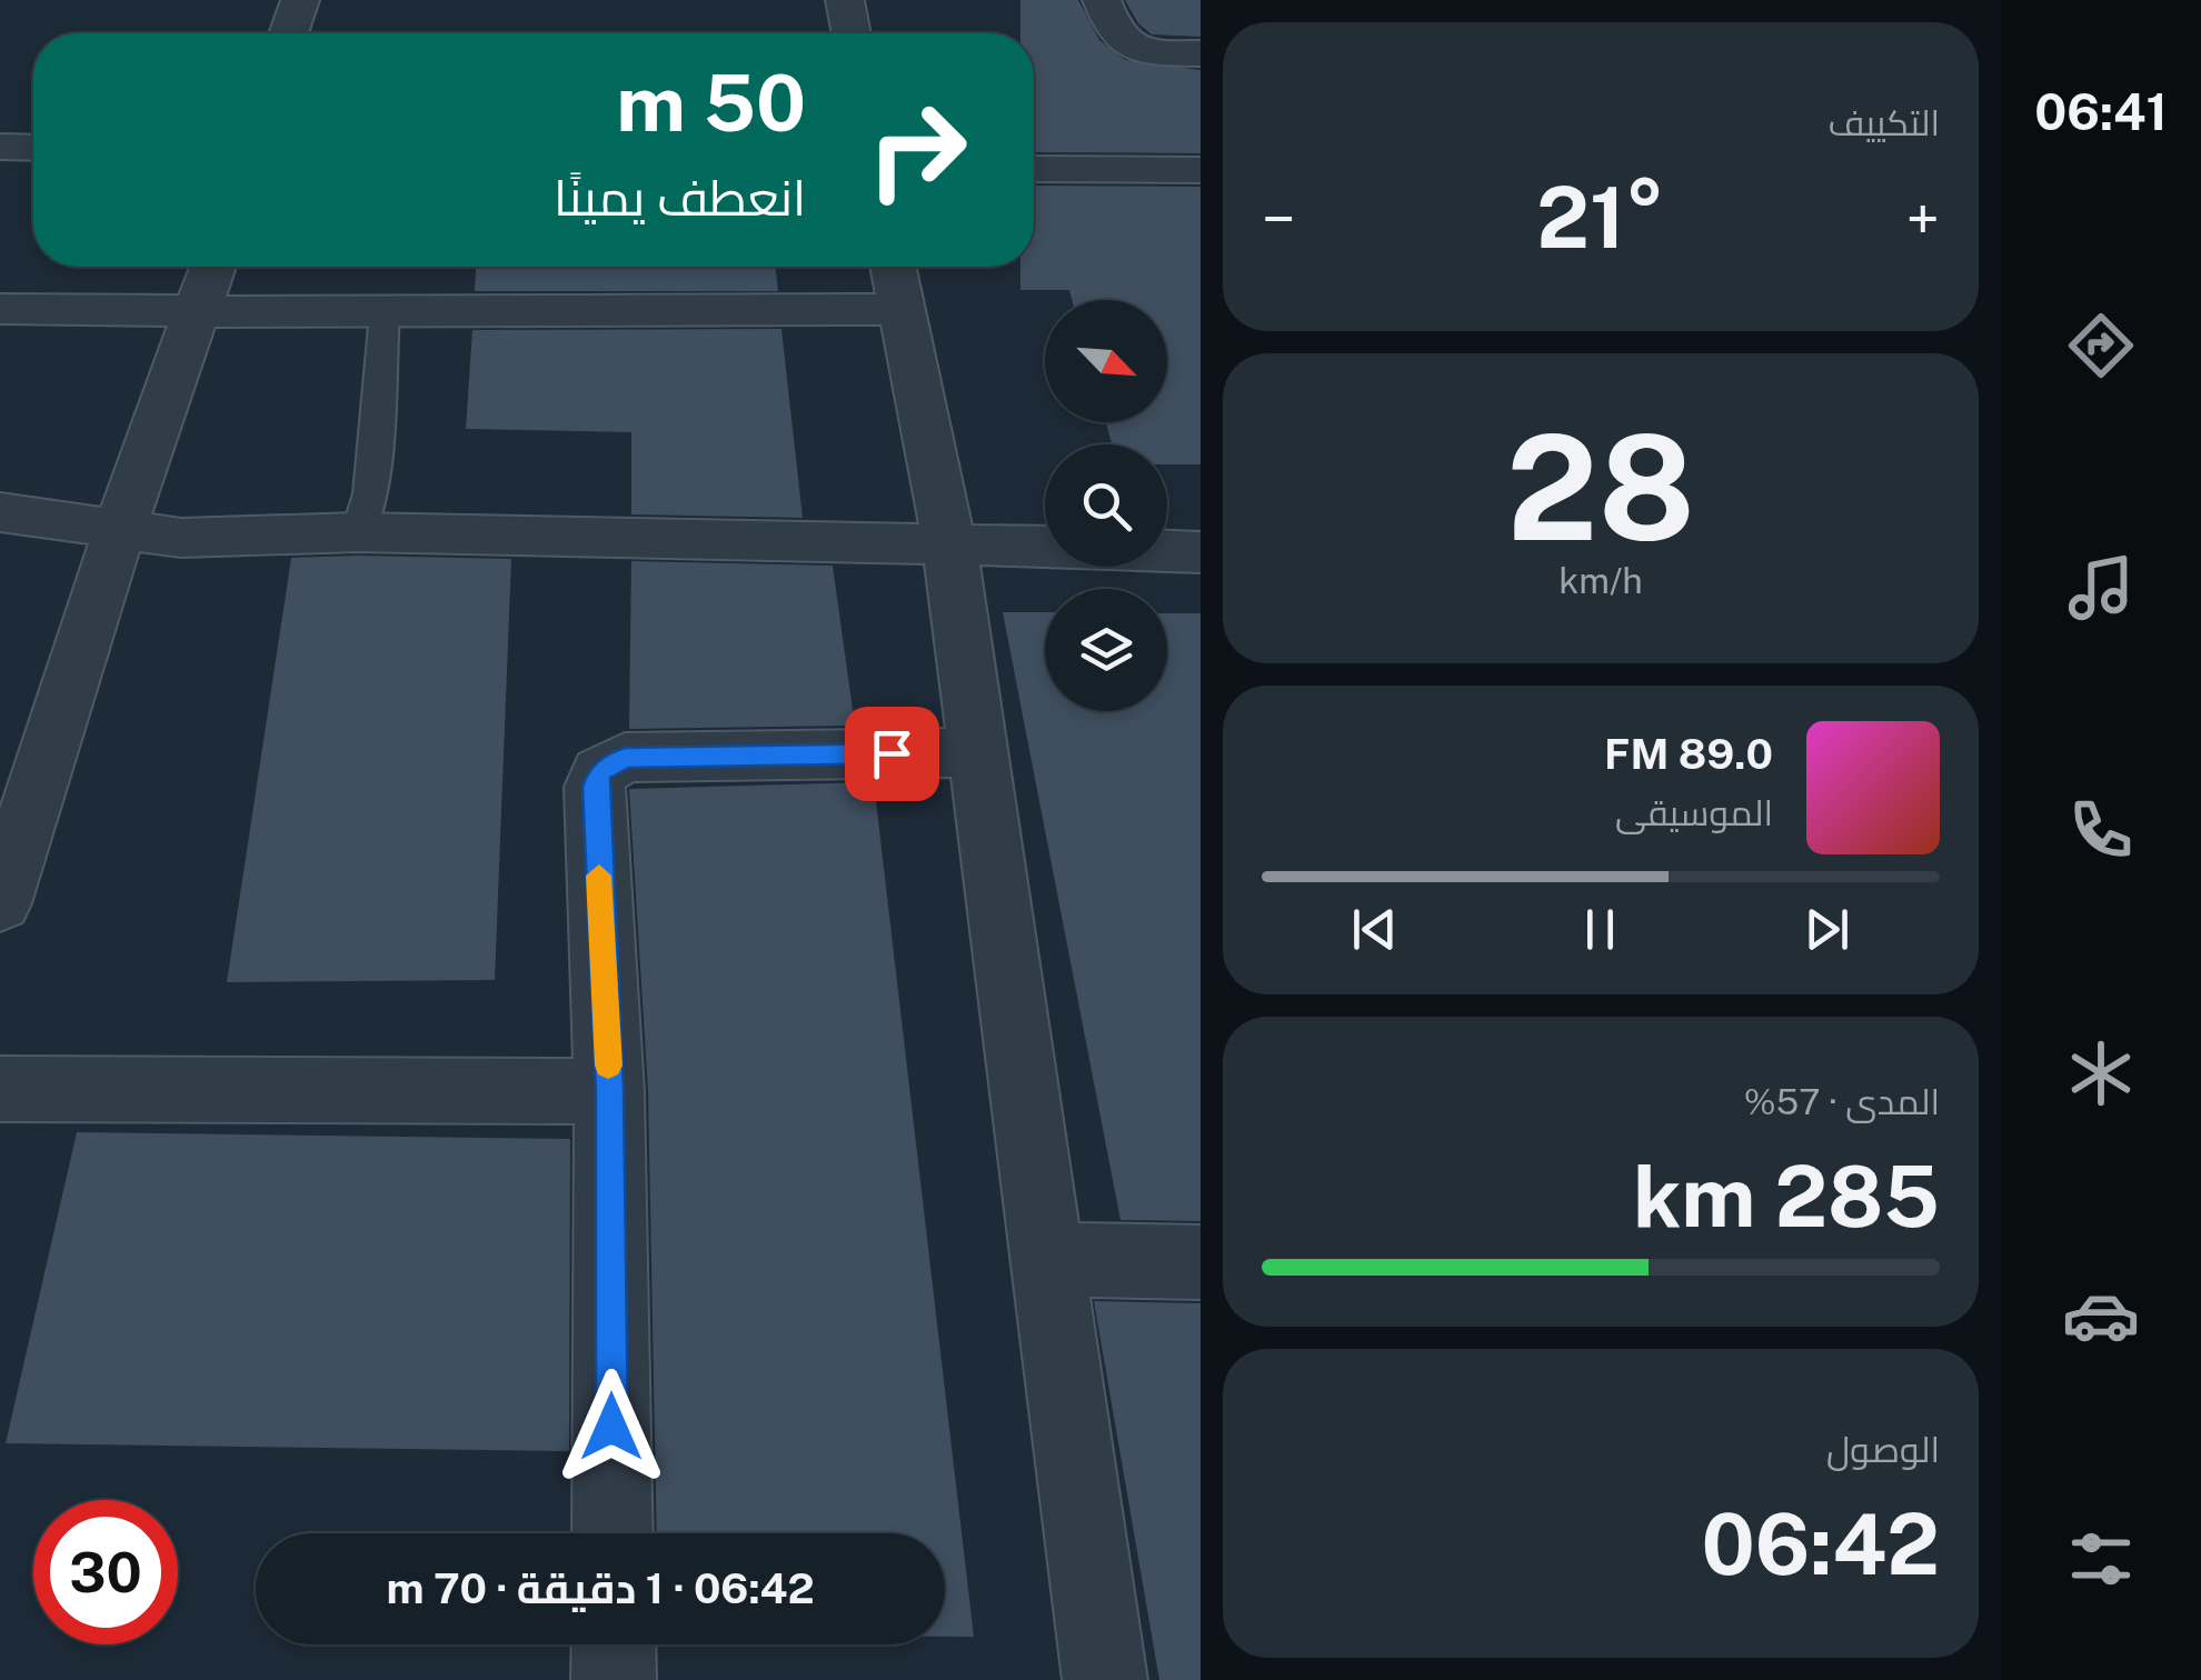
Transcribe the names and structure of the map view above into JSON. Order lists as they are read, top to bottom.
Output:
{
  "north": "bottom right",
  "page": {
    "tabs": "06:41",
    "tile": [
      "التكييف",
      ["28", "km/h"],
      ["المدى · 57%", "285 km"],
      ["الوصول", "06:42"]
    ],
    "turn": ["50 m", "انعطف يمينًا"],
    "heat": ["−", "21°", "+"],
    "song": ["89.0 FM", "الموسيقى"],
    "limit": "30",
    "trip": "06:42 · 1 دقيقة · 70 m"
  }
}
